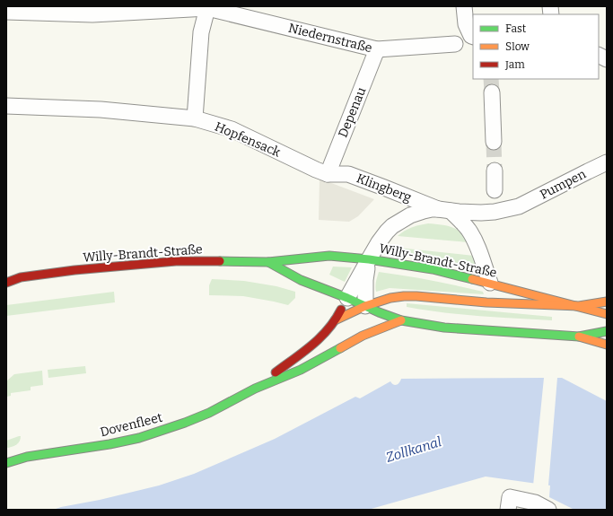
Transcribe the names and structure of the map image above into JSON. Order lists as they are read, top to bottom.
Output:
{
  "streets": {
    "main road": ["Willy-Brandt-Straße", "Dovenfleet"],
    "street": [
      "Niedernstraße",
      "Depenau",
      "Hopfensack",
      "Pumpen",
      "Klingberg"
    ]
  },
  "crossings": [
    ["Niedernstraße", "Depenau"],
    ["Depenau", "Hopfensack"],
    ["Depenau", "Klingberg"],
    ["Hopfensack", "Klingberg"],
    ["Pumpen", "Klingberg"],
    ["Willy-Brandt-Straße", "Dovenfleet"]
  ],
  "water": ["Zollkanal"],
  "legend": ["Fast", "Slow", "Jam"]
}
